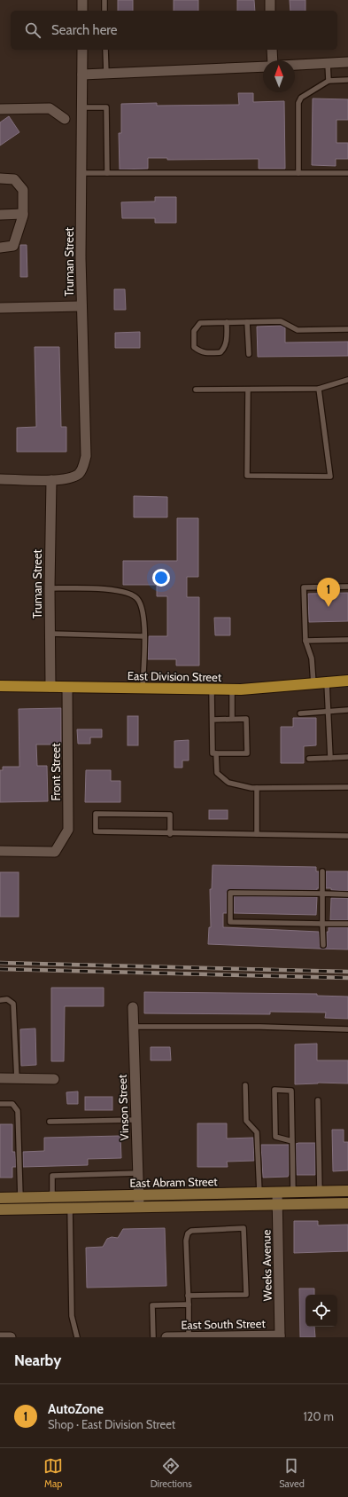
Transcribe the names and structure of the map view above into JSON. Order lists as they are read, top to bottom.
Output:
{
  "streets": {
    "main road": ["East Division Street", "East Abram Street"],
    "street": [
      "Truman Street",
      "Front Street",
      "Vinson Street",
      "Weeks Avenue",
      "East South Street"
    ]
  },
  "crossings": [
    ["Truman Street", "East Division Street"],
    ["East Division Street", "Front Street"],
    ["Vinson Street", "East Abram Street"],
    ["East Abram Street", "Weeks Avenue"],
    ["Weeks Avenue", "East South Street"]
  ],
  "north": "top",
  "page": {
    "search": "Search here",
    "pins": "1",
    "heading": "Nearby",
    "list": [
      {
        "mark": "1",
        "name": "AutoZone",
        "note": "Shop · East Division Street",
        "value": "120 m"
      }
    ],
    "nav": ["Map", "Directions", "Saved"]
  }
}
